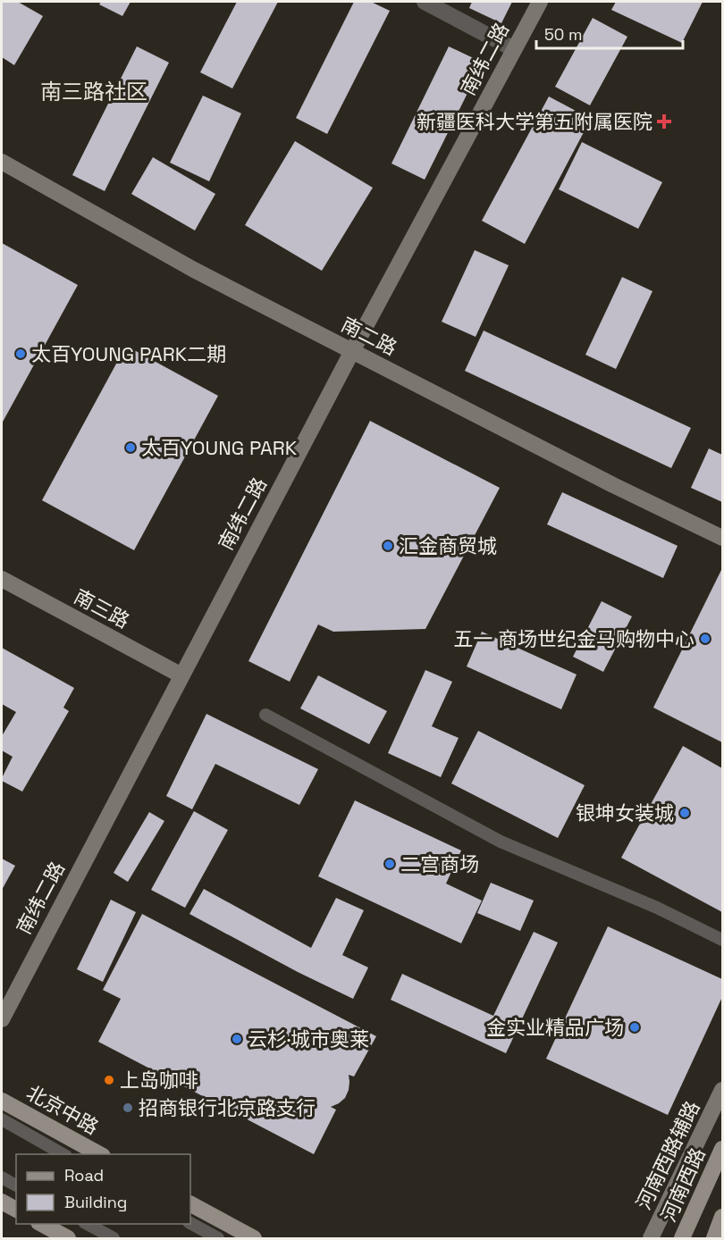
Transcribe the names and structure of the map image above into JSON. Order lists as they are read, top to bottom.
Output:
{
  "streets": {
    "main road": ["北京中路", "河南西路"],
    "street": [
      "南纬二路",
      "南二路",
      "南三路",
      "河南西路辅路"
    ]
  },
  "crossings": [
    ["南纬二路", "南二路"],
    ["南纬二路", "南三路"]
  ],
  "districts": ["南三路社区"],
  "places": {
    "health": ["新疆医科大学第五附属医院"],
    "other": [
      "太百YOUNG PARK二期",
      "太百YOUNG PARK",
      "汇金商贸城",
      "五一 商场世纪金马购物中心",
      "银坤女装城",
      "二宫商场",
      "金实业精品广场",
      "云杉·城市奥莱",
      "上岛咖啡",
      "招商银行北京路支行"
    ]
  },
  "legend": ["Road", "Building"],
  "scale_bar": "50 m"
}
